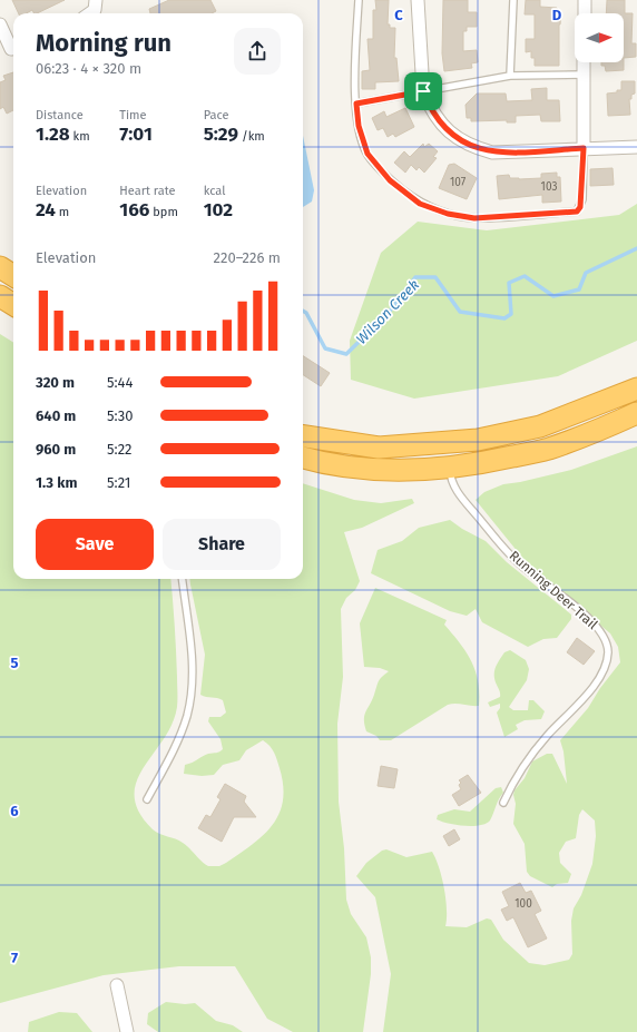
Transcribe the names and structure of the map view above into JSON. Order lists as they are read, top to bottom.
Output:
{
  "streets": {
    "lane": ["Running Deer Trail"]
  },
  "water": ["Wilson Creek"],
  "house_numbers": ["107", "103", "100"],
  "north": "right",
  "page": {
    "heading": ["Morning run", "06:23 · 4 × 320 m"],
    "stats": [
      ["Distance", "1.28 km"],
      ["Time", "7:01"],
      ["Pace", "5:29 /km"],
      ["Elevation", "24 m"],
      ["Heart rate", "166 bpm"],
      ["kcal", "102"]
    ],
    "chart": ["Elevation", "220–226 m"],
    "list": [
      {
        "name": "320 m",
        "note": "5:44"
      },
      {
        "name": "640 m",
        "note": "5:30"
      },
      {
        "name": "960 m",
        "note": "5:22"
      },
      {
        "name": "1.3 km",
        "note": "5:21"
      }
    ],
    "buttons": ["Save", "Share"]
  },
  "grid": {
    "columns": ["C", "D"],
    "rows": ["5", "6", "7"]
  }
}
